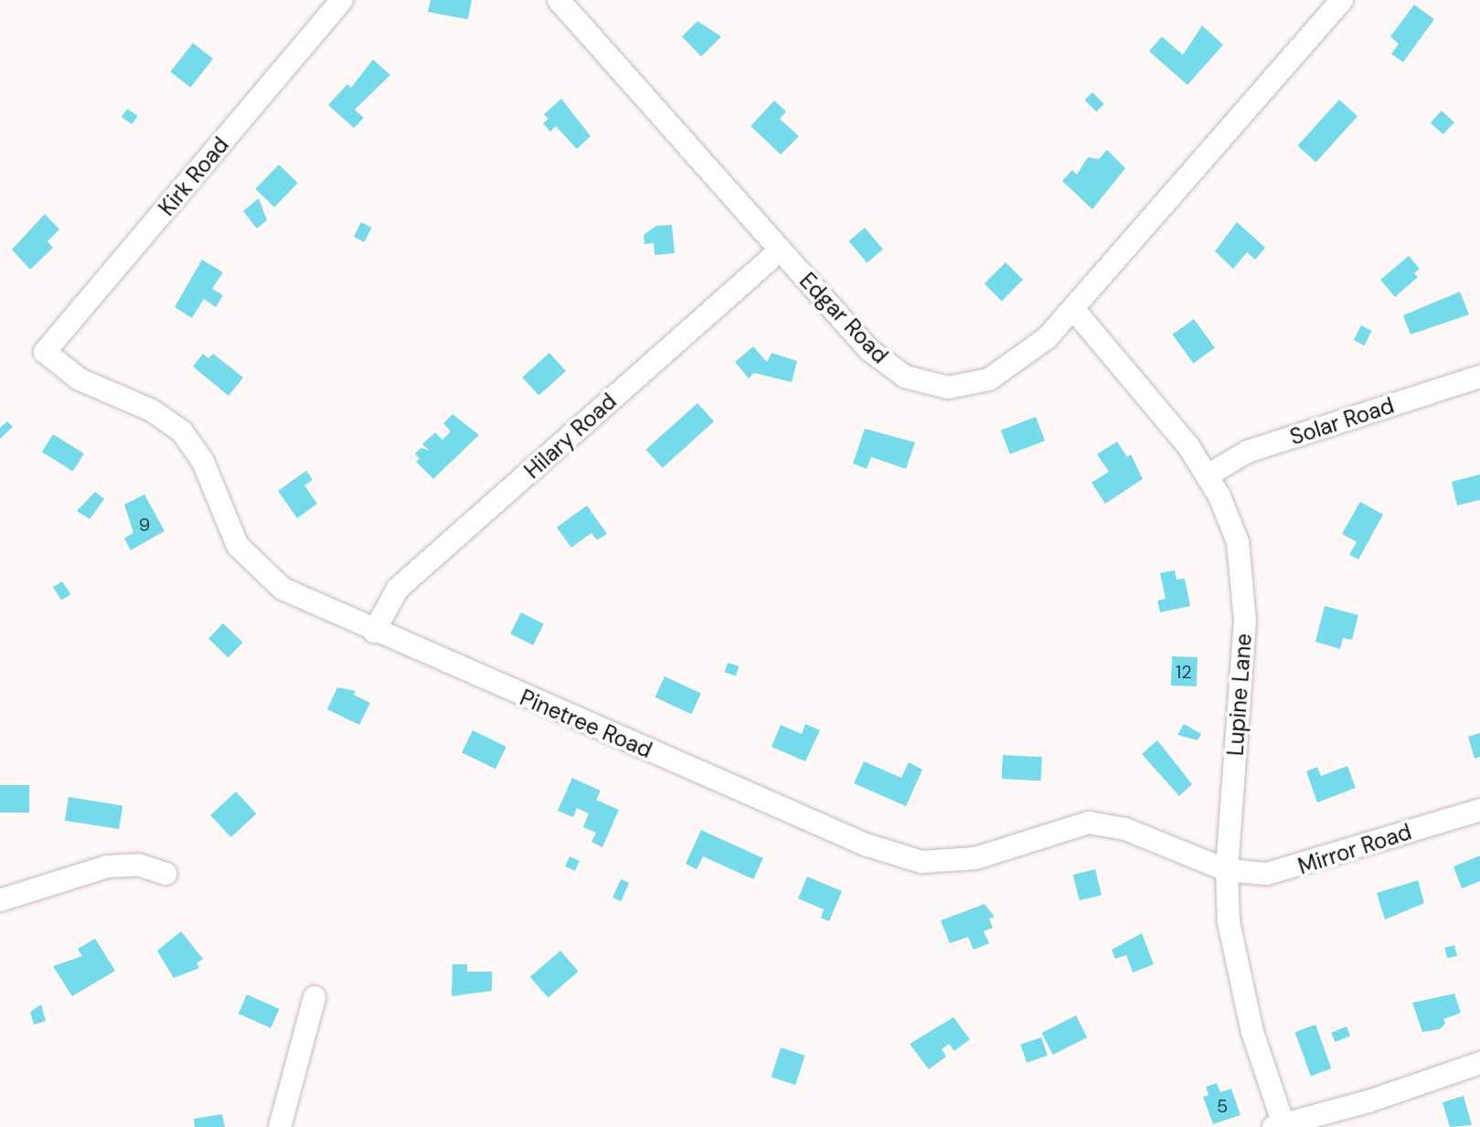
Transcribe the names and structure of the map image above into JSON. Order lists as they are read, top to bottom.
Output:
{
  "streets": {
    "street": [
      "Kirk Road",
      "Edgar Road",
      "Solar Road",
      "Hilary Road",
      "Lupine Lane",
      "Pinetree Road",
      "Mirror Road"
    ]
  },
  "crossings": [
    ["Kirk Road", "Pinetree Road"],
    ["Edgar Road", "Hilary Road"],
    ["Edgar Road", "Lupine Lane"],
    ["Solar Road", "Lupine Lane"],
    ["Hilary Road", "Pinetree Road"],
    ["Lupine Lane", "Pinetree Road"],
    ["Lupine Lane", "Mirror Road"],
    ["Pinetree Road", "Mirror Road"]
  ],
  "house_numbers": ["9", "12", "5"]
}
